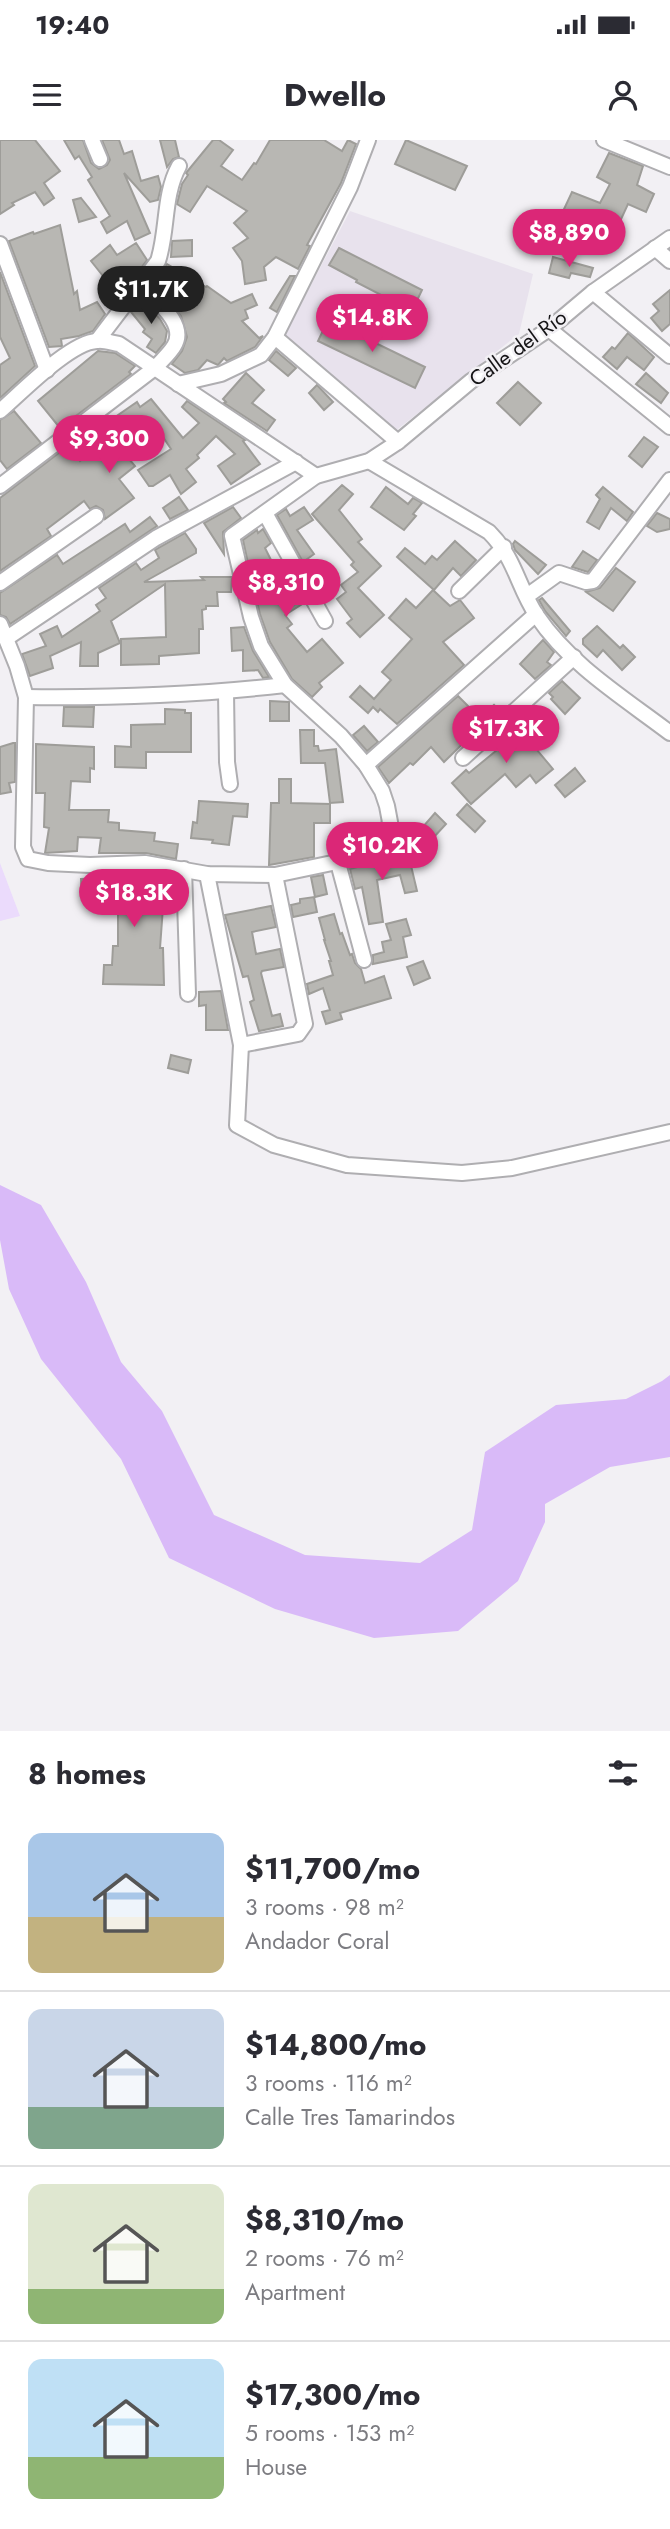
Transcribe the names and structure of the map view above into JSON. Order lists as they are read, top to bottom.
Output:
{
  "streets": {
    "street": ["Calle del Río"]
  },
  "page": {
    "status": "19:40",
    "header": "Dwello",
    "price": [
      "$8,890",
      "$11.7K",
      "$14.8K",
      "$9,300",
      "$8,310",
      "$17.3K",
      "$10.2K",
      "$18.3K"
    ],
    "heading": "8 homes",
    "list": [
      {
        "name": "$11,700/mo",
        "note": "3 rooms · 98 m² · Andador Coral"
      },
      {
        "name": "$14,800/mo",
        "note": "3 rooms · 116 m² · Calle Tres Tamarindos"
      },
      {
        "name": "$8,310/mo",
        "note": "2 rooms · 76 m² · Apartment"
      },
      {
        "name": "$17,300/mo",
        "note": "5 rooms · 153 m² · House"
      }
    ]
  }
}
